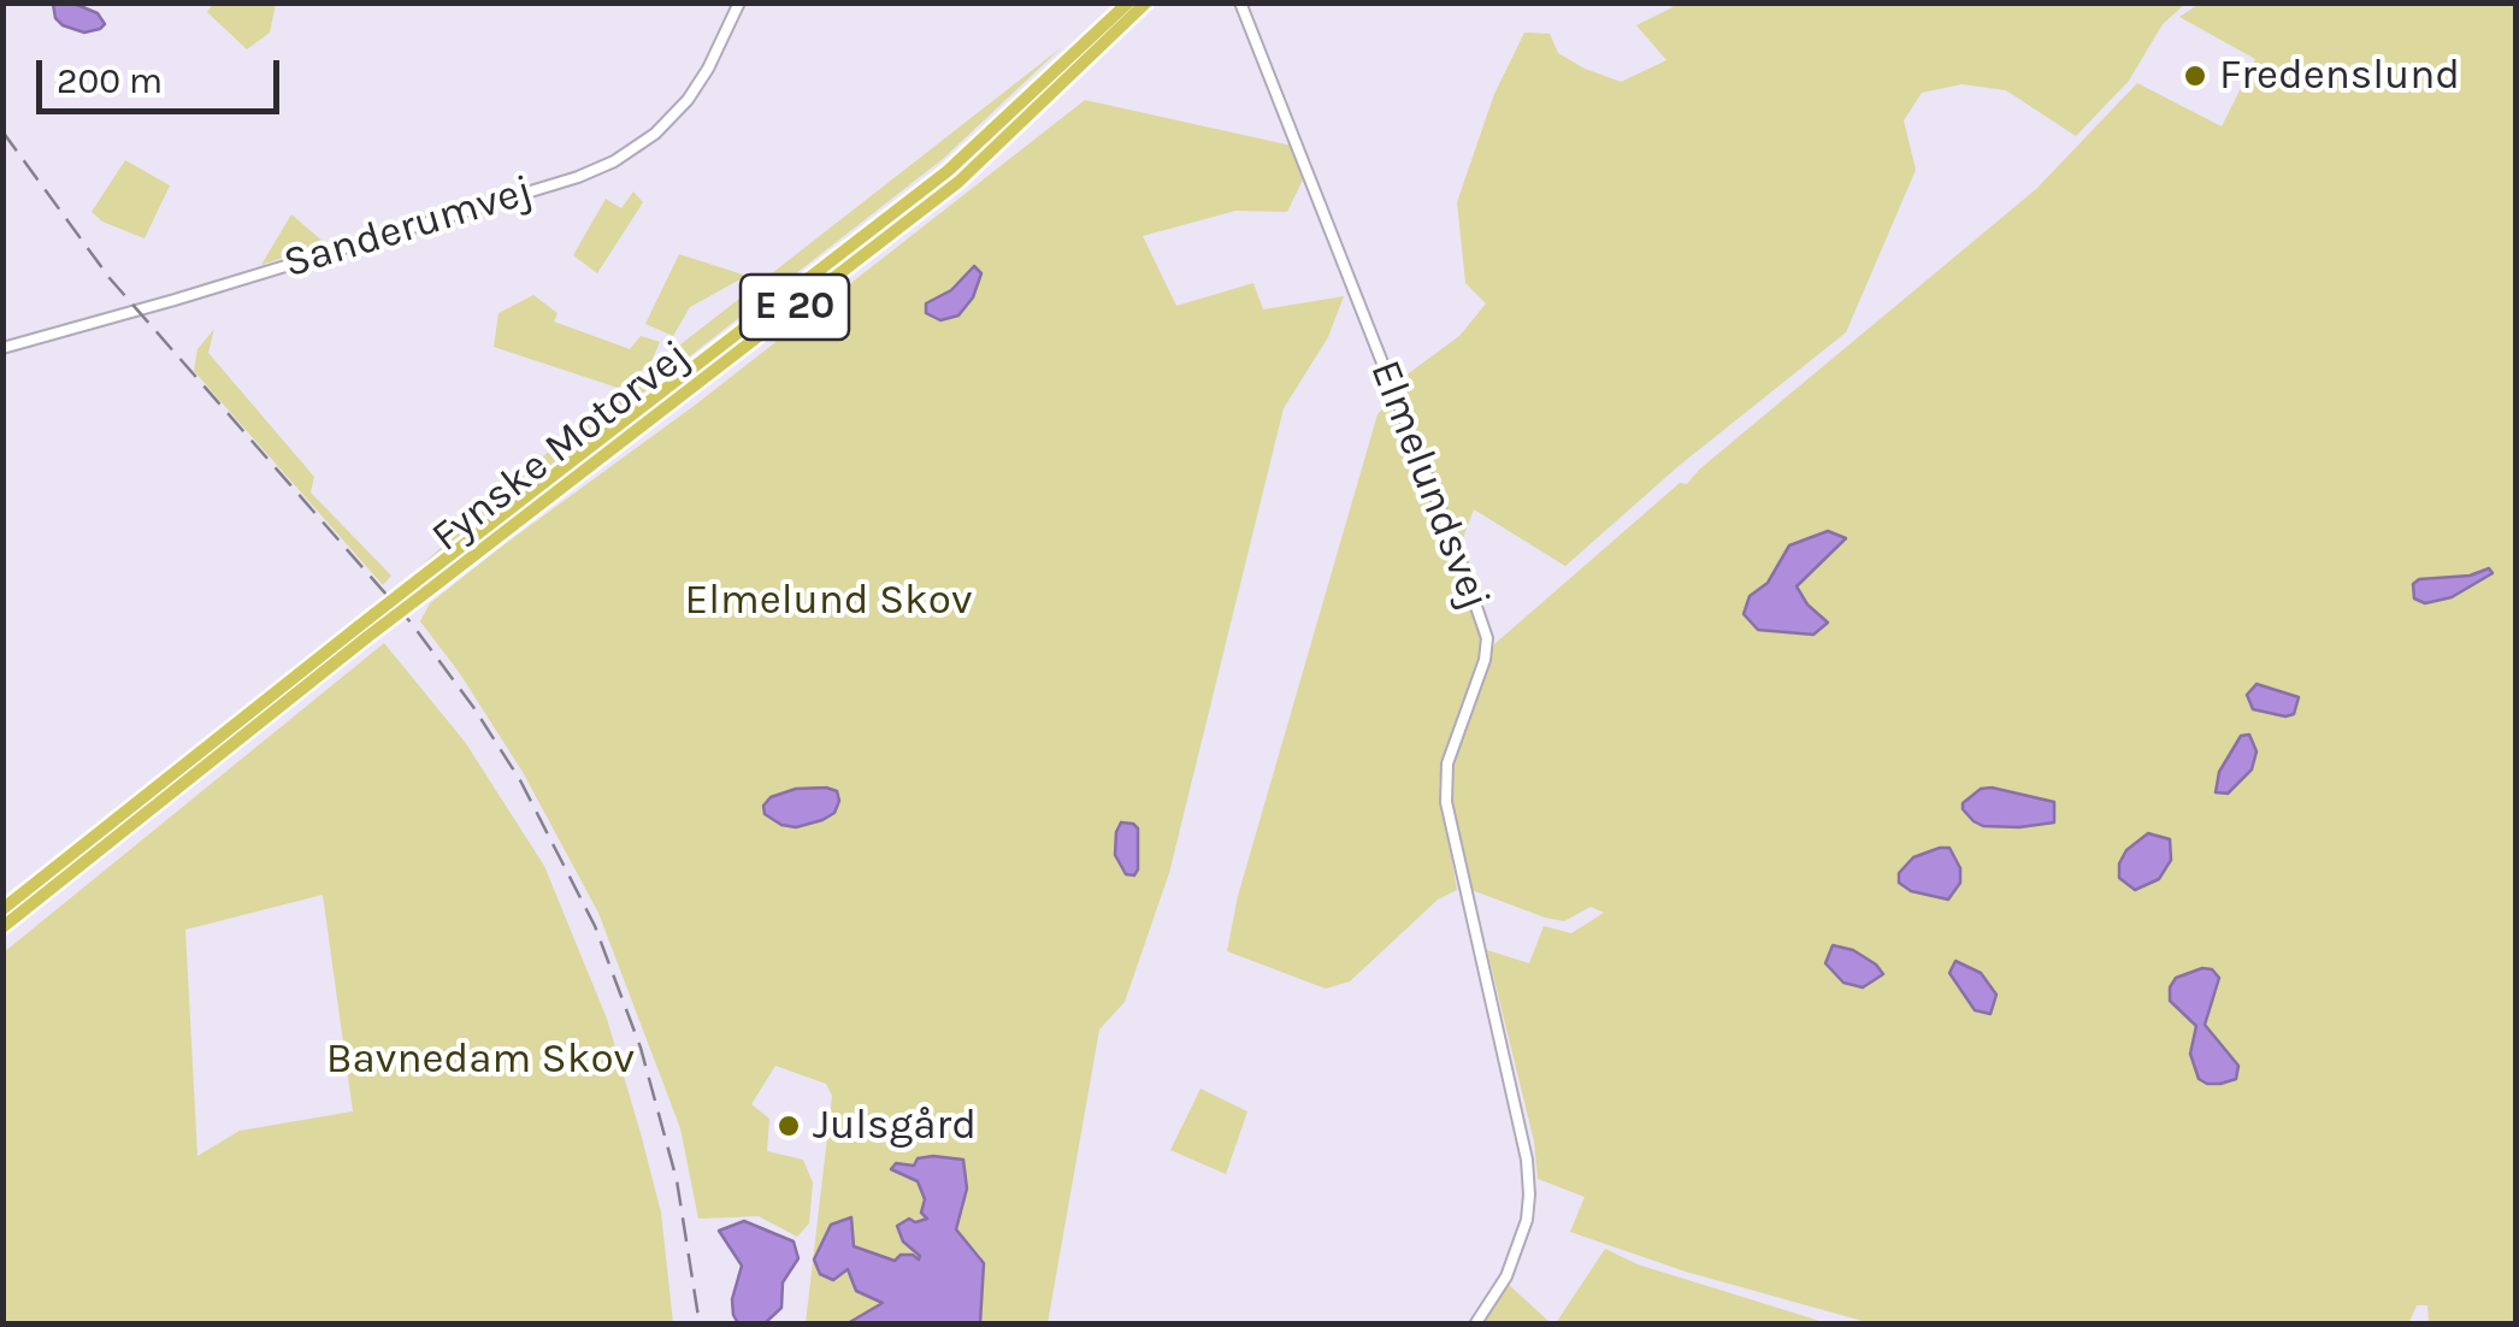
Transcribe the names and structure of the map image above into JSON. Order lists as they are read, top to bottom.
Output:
{
  "streets": {
    "highway": ["E 20", "Fynske Motorvej"],
    "street": ["Sanderumvej", "Elmelundsvej"]
  },
  "parks": ["Elmelund Skov", "Bavnedam Skov"],
  "places": ["Fredenslund", "Julsgård"],
  "scale_bar": "200 m"
}
